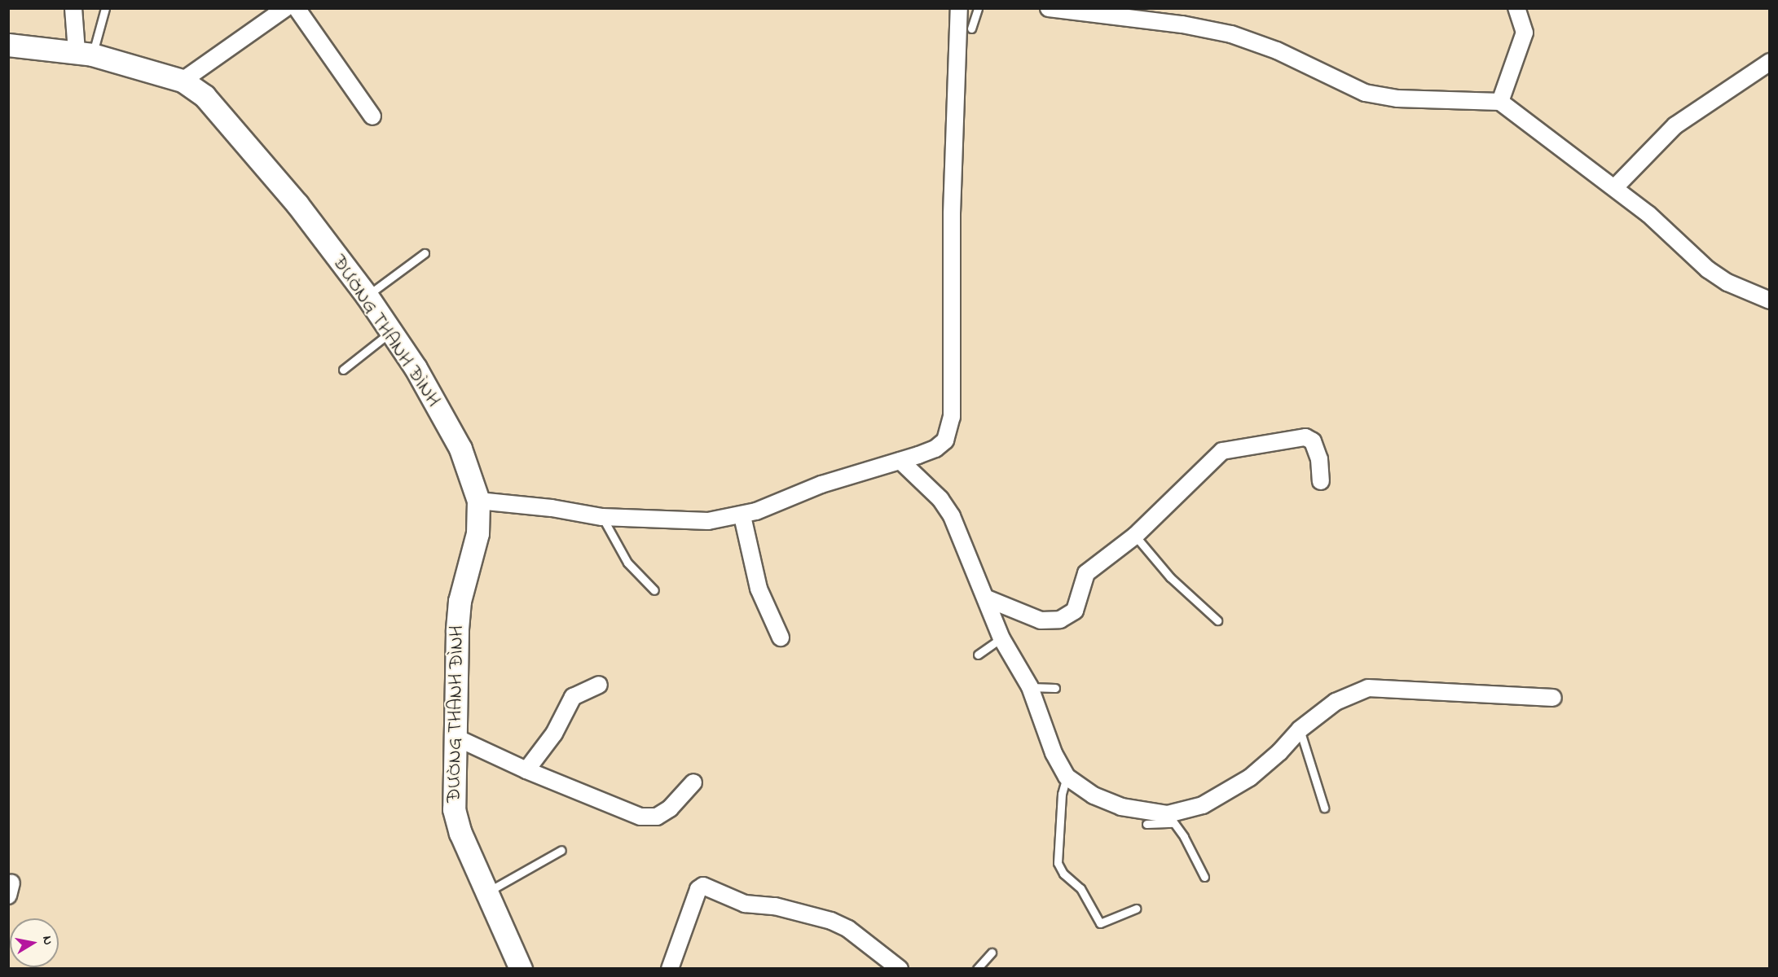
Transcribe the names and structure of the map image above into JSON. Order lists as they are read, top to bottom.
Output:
{
  "streets": {
    "street": ["ĐƯỜNG THANH ĐÌNH"]
  },
  "north": "right"
}
